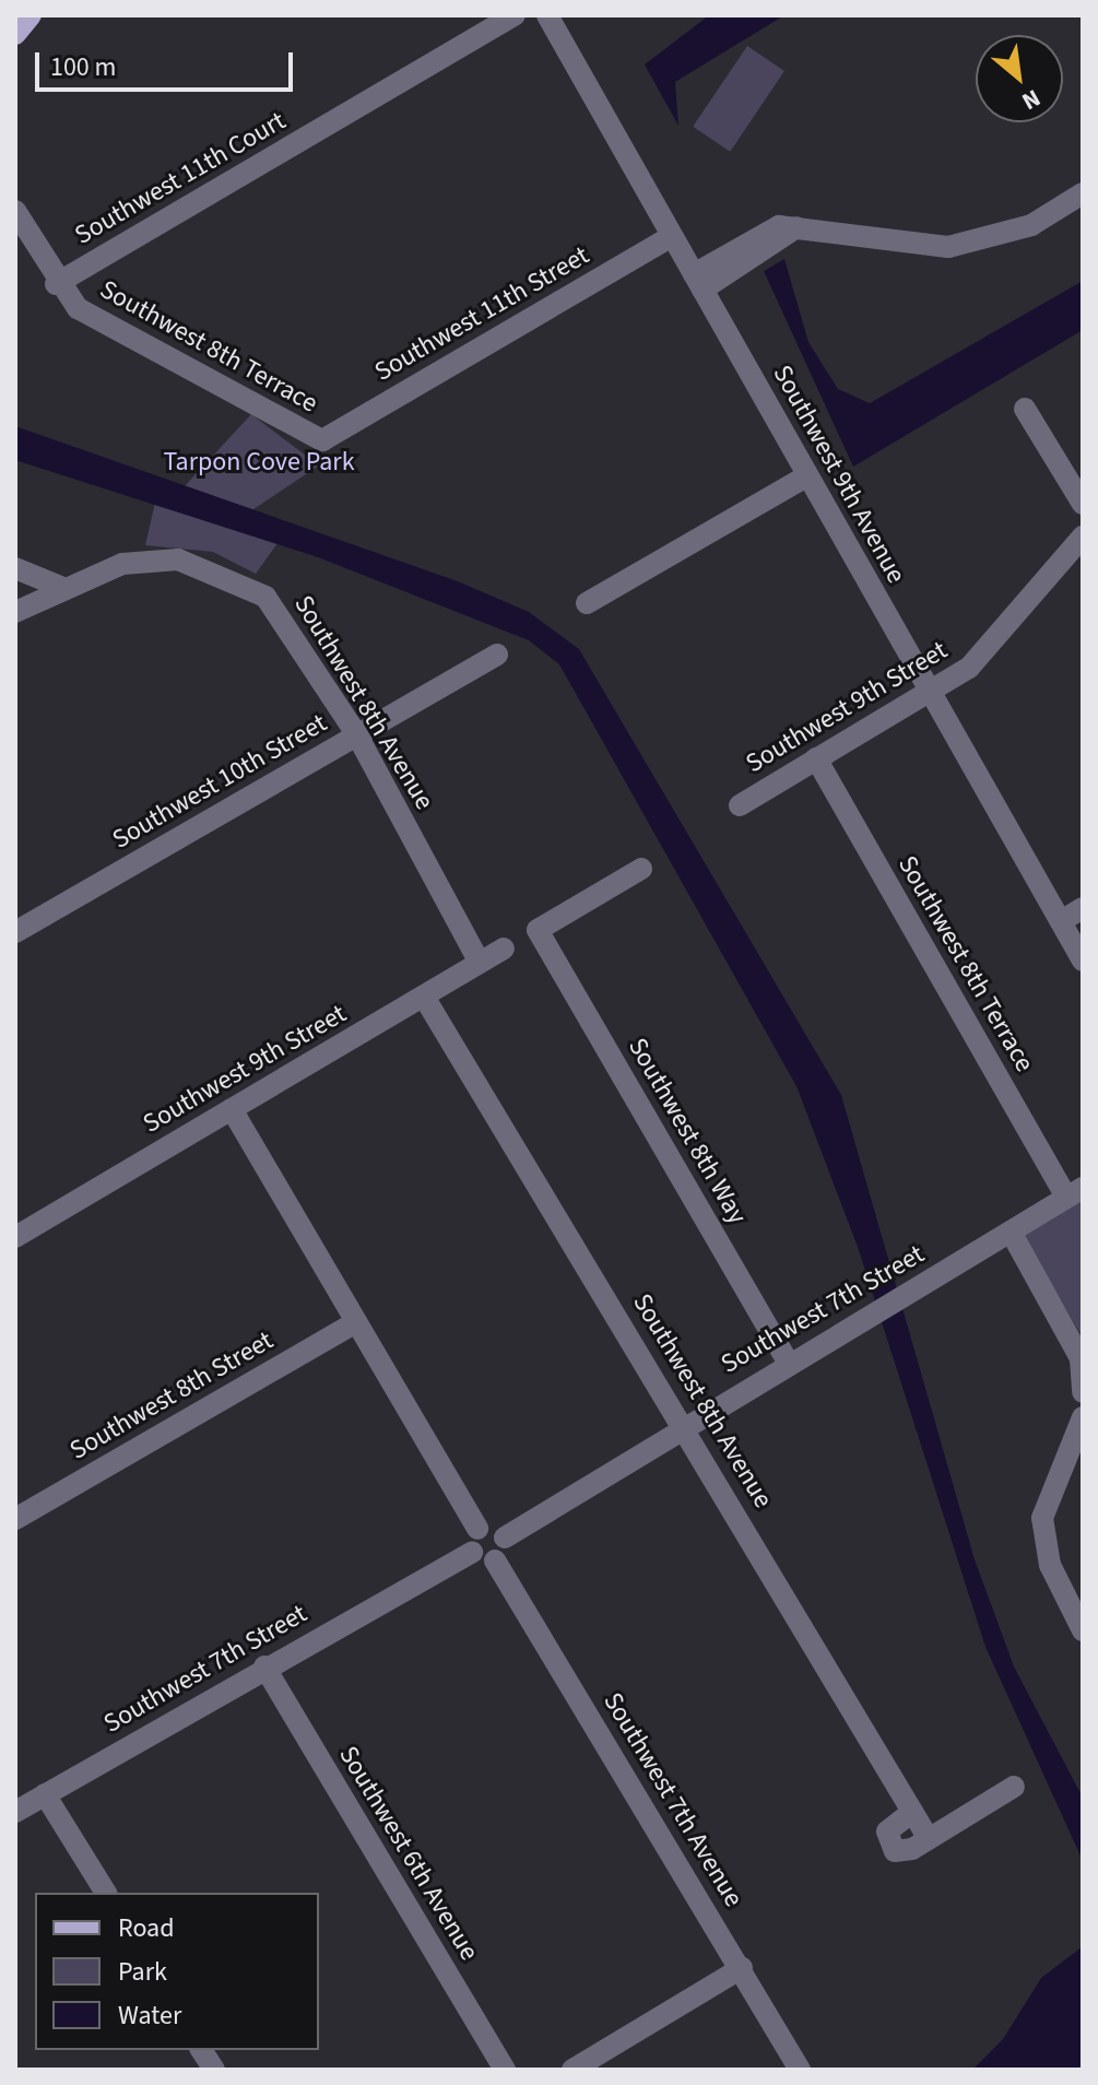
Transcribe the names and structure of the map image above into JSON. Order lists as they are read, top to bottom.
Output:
{
  "streets": {
    "street": [
      "Southwest 11th Court",
      "Southwest 11th Street",
      "Southwest 8th Terrace",
      "Southwest 9th Avenue",
      "Southwest 8th Avenue",
      "Southwest 9th Street",
      "Southwest 10th Street",
      "Southwest 8th Way",
      "Southwest 7th Street",
      "Southwest 8th Street",
      "Southwest 7th Avenue",
      "Southwest 6th Avenue"
    ]
  },
  "crossings": [
    ["Southwest 11th Court", "Southwest 8th Terrace"],
    ["Southwest 11th Street", "Southwest 8th Terrace"],
    ["Southwest 11th Street", "Southwest 9th Avenue"],
    ["Southwest 8th Terrace", "Southwest 9th Street"],
    ["Southwest 8th Terrace", "Southwest 7th Street"],
    ["Southwest 9th Avenue", "Southwest 9th Street"],
    ["Southwest 8th Avenue", "Southwest 9th Street"],
    ["Southwest 8th Avenue", "Southwest 10th Street"],
    ["Southwest 8th Avenue", "Southwest 7th Street"],
    ["Southwest 8th Way", "Southwest 7th Street"],
    ["Southwest 7th Street", "Southwest 6th Avenue"]
  ],
  "parks": ["Tarpon Cove Park"],
  "legend": ["Road", "Park", "Water"],
  "scale_bar": "100 m",
  "north": "bottom right"
}
